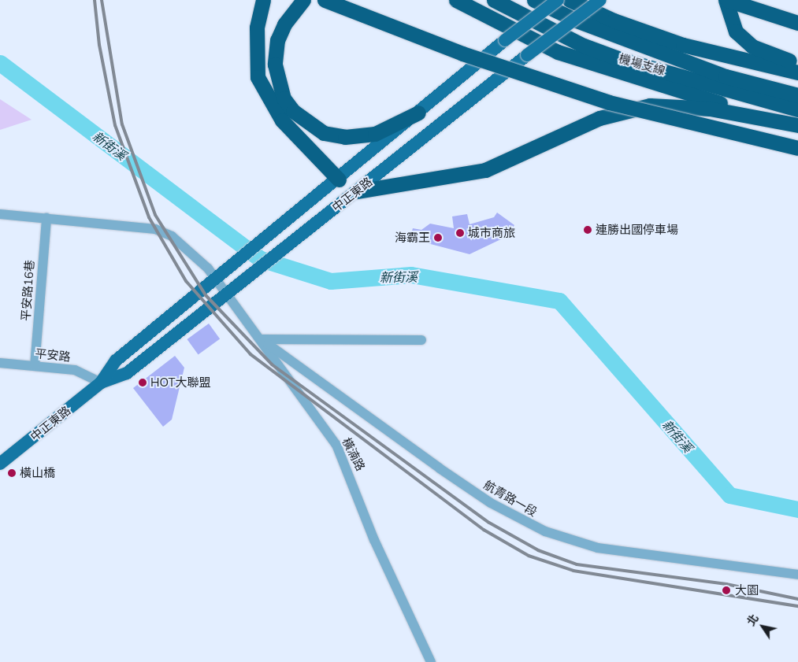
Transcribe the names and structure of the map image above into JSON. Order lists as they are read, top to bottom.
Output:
{
  "streets": {
    "highway": ["機場支線"],
    "main road": ["中正東路"],
    "street": [
      "平安路16巷",
      "平安路",
      "橫湳路",
      "航青路一段"
    ]
  },
  "crossings": [
    ["中正東路", "平安路"],
    ["中正東路", "橫湳路"],
    ["平安路16巷", "平安路"],
    ["平安路16巷", "橫湳路"],
    ["橫湳路", "航青路一段"]
  ],
  "water": ["新街溪"],
  "places": [
    "連勝出國停車場",
    "城市商旅",
    "海霸王",
    "HOT大聯盟",
    "橫山橋",
    "大園"
  ],
  "north": "top left"
}
